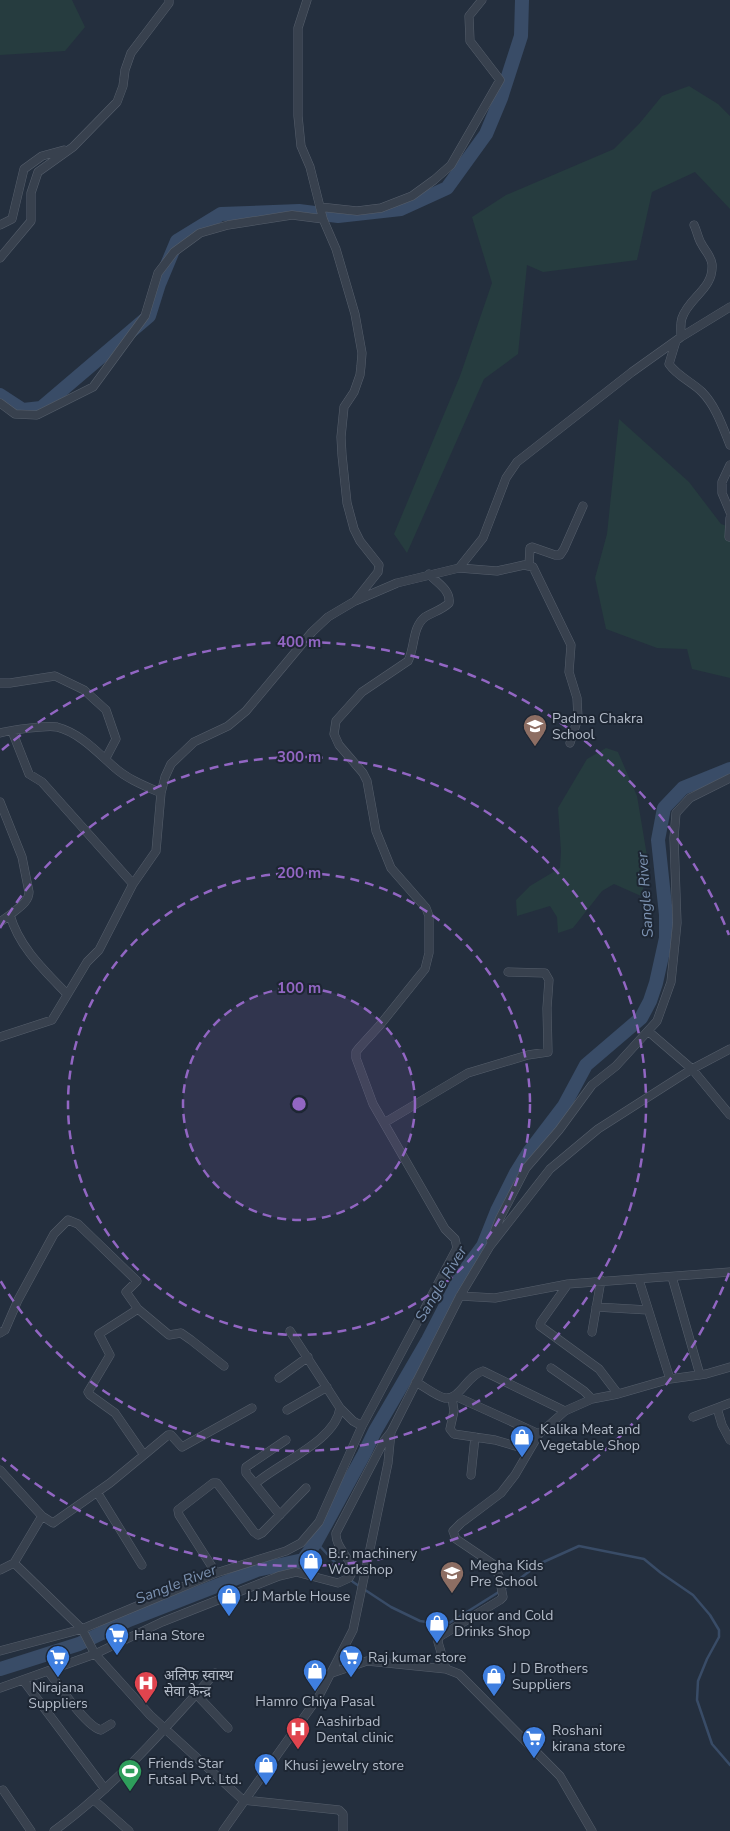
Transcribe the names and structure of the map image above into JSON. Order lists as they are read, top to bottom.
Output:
{
  "water": ["Sangle River"],
  "places": {
    "school or university": ["Padma Chakra School", "Megha Kids Pre School"],
    "shop": [
      "Kalika Meat and Vegetable Shop",
      "B.r. machinery Workshop",
      "J.J Marble House",
      "Liquor and Cold Drinks Shop",
      "Hamro Chiya Pasal",
      "J D Brothers Suppliers",
      "Khusi jewelry store"
    ],
    "supermarket": [
      "Hana Store",
      "Nirajana Suppliers",
      "Raj kumar store",
      "Roshani kirana store"
    ],
    "hospital": ["अलिफ स्वास्थ सेवा केन्द्र", "Aashirbad Dental clinic"],
    "sports": ["Friends Star Futsal Pvt. Ltd."]
  },
  "rings": [
    "400 m",
    "300 m",
    "200 m",
    "100 m"
  ]
}
